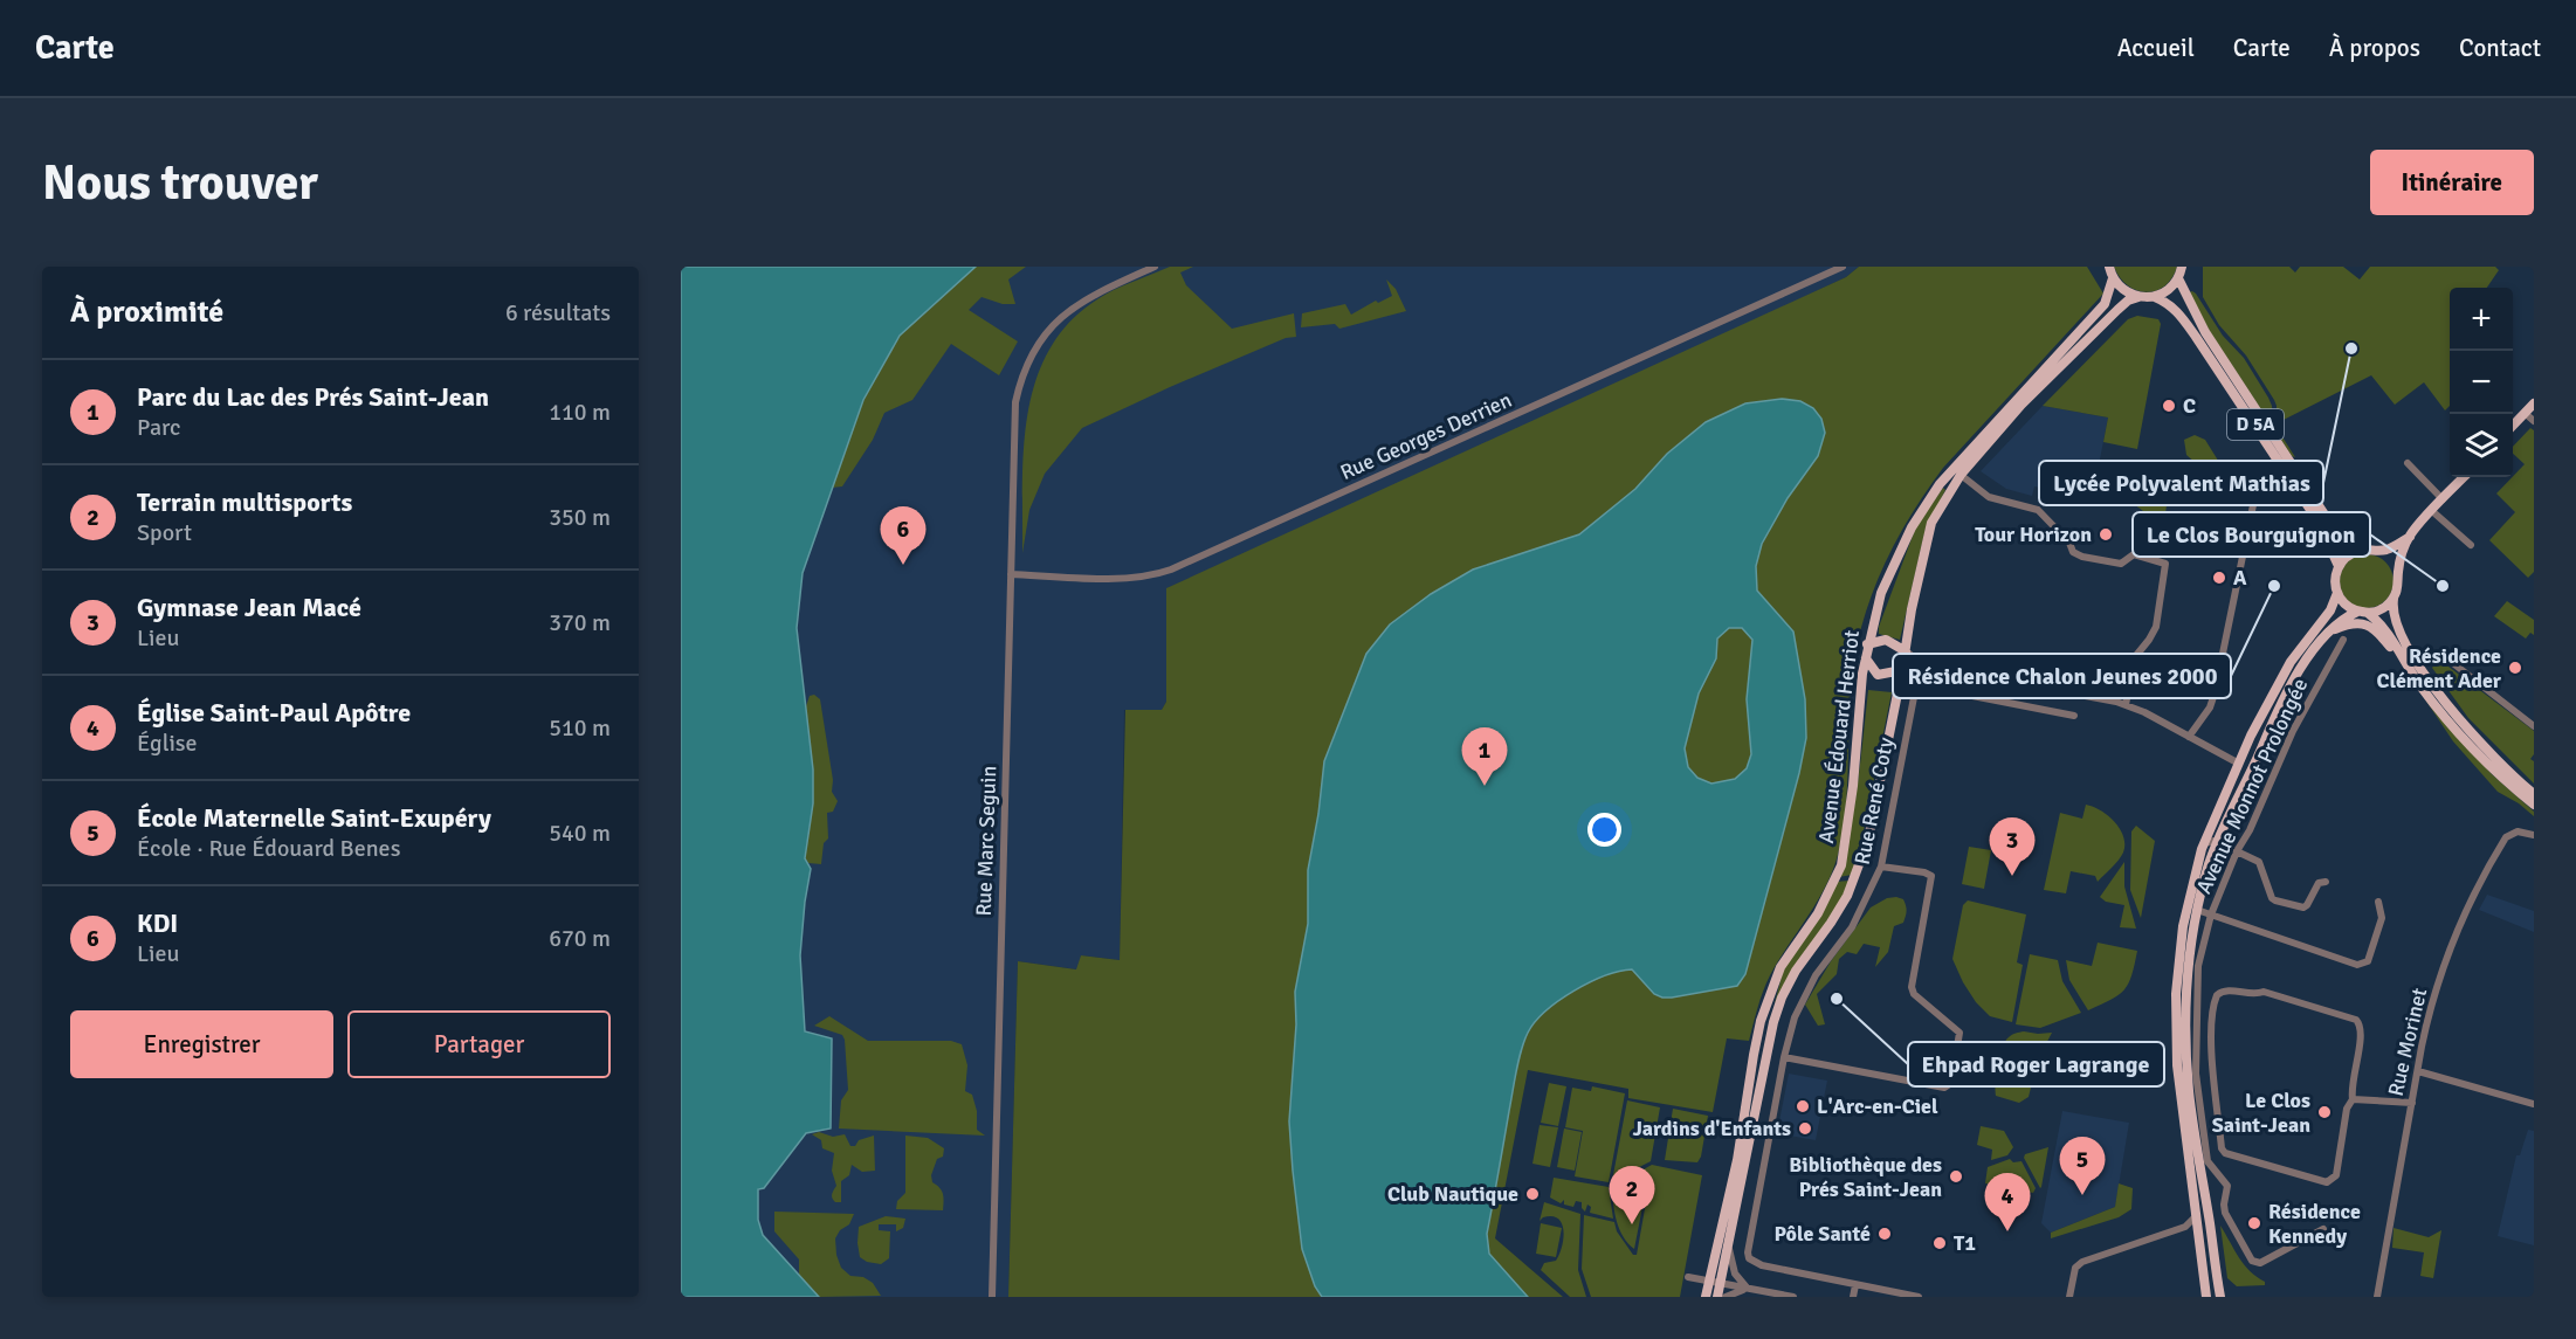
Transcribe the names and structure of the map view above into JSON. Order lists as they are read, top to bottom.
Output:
{
  "streets": {
    "main road": ["D 5A", "Avenue Édouard Herriot"],
    "street": [
      "Rue Georges Derrien",
      "Avenue Monnot Prolongée",
      "Rue René Coty",
      "Rue Marc Seguin",
      "Rue Morinet"
    ]
  },
  "crossings": [
    ["Rue Georges Derrien", "Rue Marc Seguin"]
  ],
  "places": [
    "Lycée Polyvalent Mathias",
    "C",
    "Tour Horizon",
    "A",
    "Résidence Chalon Jeunes 2000",
    "Le Clos Bourguignon",
    "Résidence Clément Ader",
    "Ehpad Roger Lagrange",
    "L'Arc-en-Ciel",
    "Le Clos Saint-Jean",
    "Jardins d'Enfants",
    "Bibliothèque des Prés Saint-Jean",
    "Club Nautique",
    "Résidence Kennedy",
    "Pôle Santé",
    "T1"
  ],
  "page": {
    "header": "Carte",
    "nav": [
      "Accueil",
      "Carte",
      "À propos",
      "Contact"
    ],
    "buttons": [
      "Itinéraire",
      ["Enregistrer", "Partager"]
    ],
    "title": "Nous trouver",
    "heading": ["À proximité", "6 résultats"],
    "map_buttons": ["+", "−"],
    "list": [
      {
        "mark": "1",
        "name": "Parc du Lac des Prés Saint-Jean",
        "note": "Parc",
        "value": "110 m"
      },
      {
        "mark": "2",
        "name": "Terrain multisports",
        "note": "Sport",
        "value": "350 m"
      },
      {
        "mark": "3",
        "name": "Gymnase Jean Macé",
        "note": "Lieu",
        "value": "370 m"
      },
      {
        "mark": "4",
        "name": "Église Saint-Paul Apôtre",
        "note": "Église",
        "value": "510 m"
      },
      {
        "mark": "5",
        "name": "École Maternelle Saint-Exupéry",
        "note": "École · Rue Édouard Benes",
        "value": "540 m"
      },
      {
        "mark": "6",
        "name": "KDI",
        "note": "Lieu",
        "value": "670 m"
      }
    ],
    "pins": [
      "6",
      "1",
      "3",
      "5",
      "2",
      "4"
    ]
  }
}
